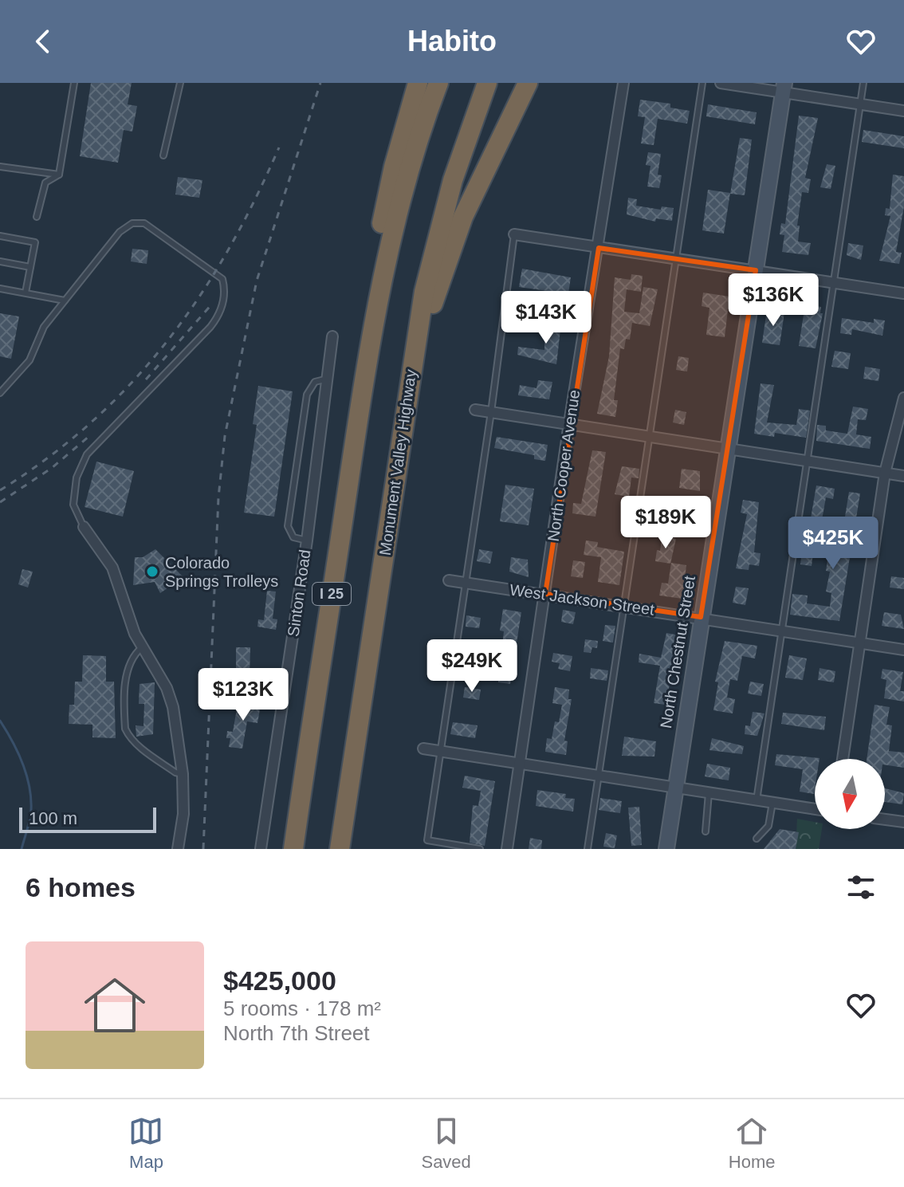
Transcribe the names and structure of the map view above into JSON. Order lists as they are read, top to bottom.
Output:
{
  "streets": {
    "highway": ["Monument Valley Highway", "I 25"],
    "main road": ["North Chestnut Street"],
    "street": ["North Cooper Avenue", "Sinton Road", "West Jackson Street"]
  },
  "crossings": [
    ["North Cooper Avenue", "West Jackson Street"],
    ["West Jackson Street", "North Chestnut Street"]
  ],
  "places": ["Colorado Springs Trolleys"],
  "scale_bar": "100 m",
  "north": "bottom",
  "page": {
    "header": "Habito",
    "price": [
      "$136K",
      "$143K",
      "$189K",
      "$425K",
      "$249K",
      "$123K"
    ],
    "scale": "100 m",
    "heading": "6 homes",
    "list": [
      {
        "name": "$425,000",
        "note": "5 rooms · 178 m² · North 7th Street"
      }
    ],
    "tabs": ["Map", "Saved", "Home"]
  }
}
